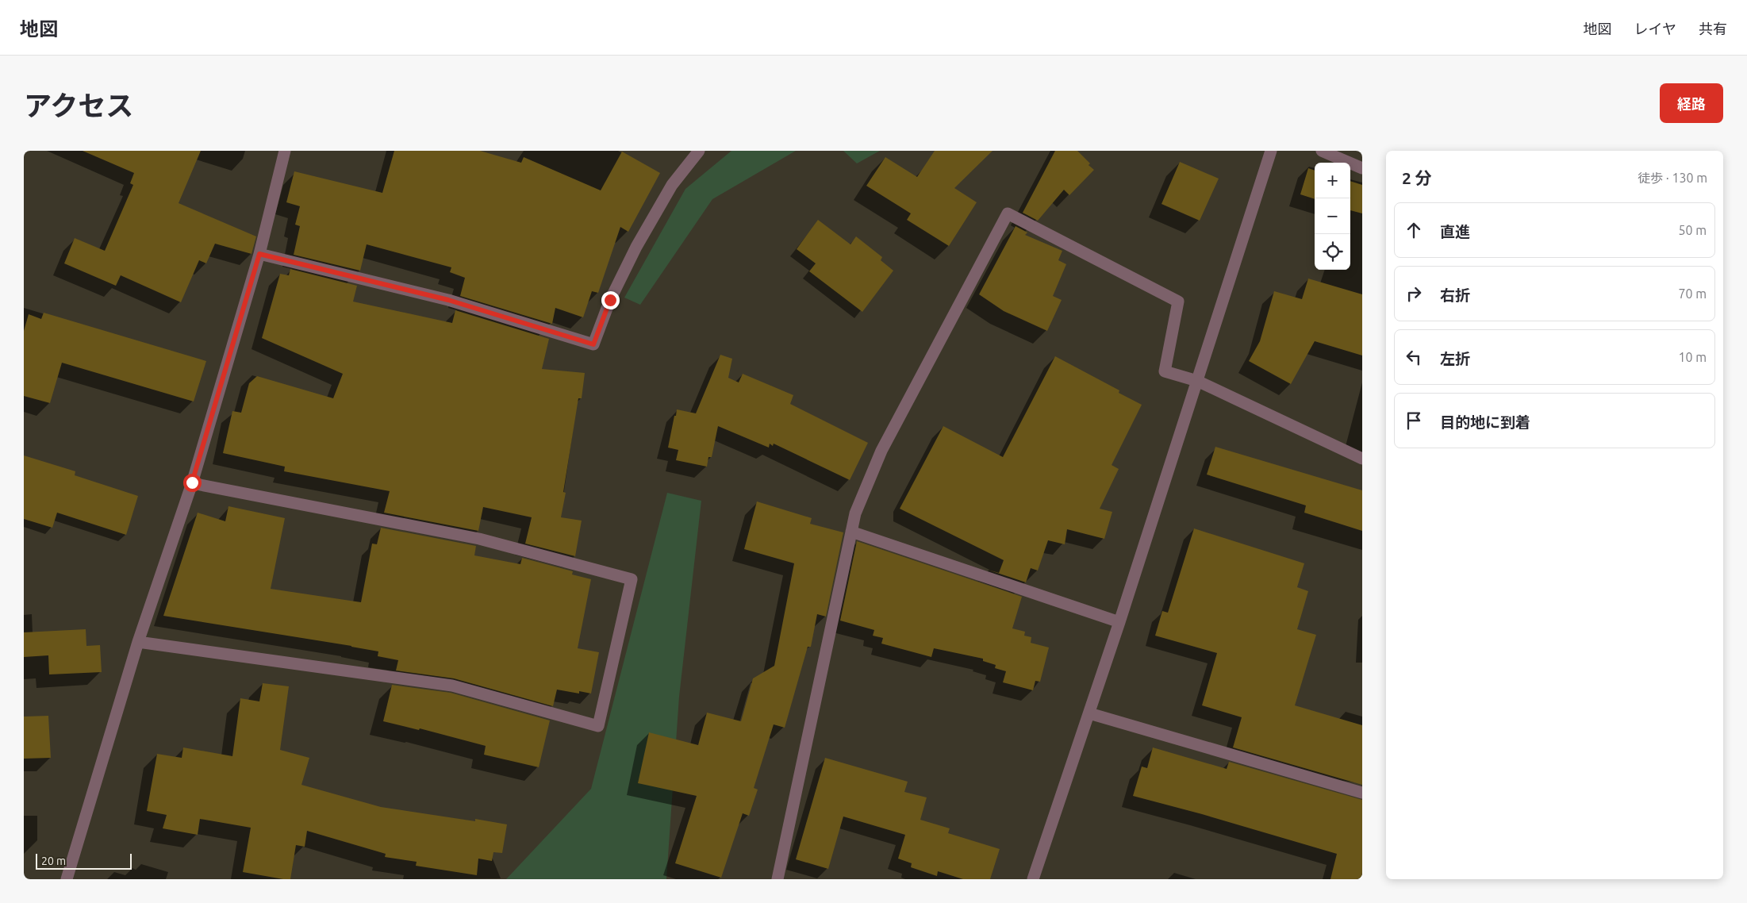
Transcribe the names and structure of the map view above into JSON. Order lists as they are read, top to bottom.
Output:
{
  "scale_bar": "20 m",
  "page": {
    "header": "地図",
    "nav": ["地図", "レイヤ", "共有"],
    "title": "アクセス",
    "buttons": "経路",
    "heading": ["2 分", "徒歩 · 130 m"],
    "map_buttons": ["+", "−"],
    "list": [
      ["直進", "50 m"],
      ["右折", "70 m"],
      ["左折", "10 m"],
      "目的地に到着"
    ],
    "scale": "20 m"
  }
}
